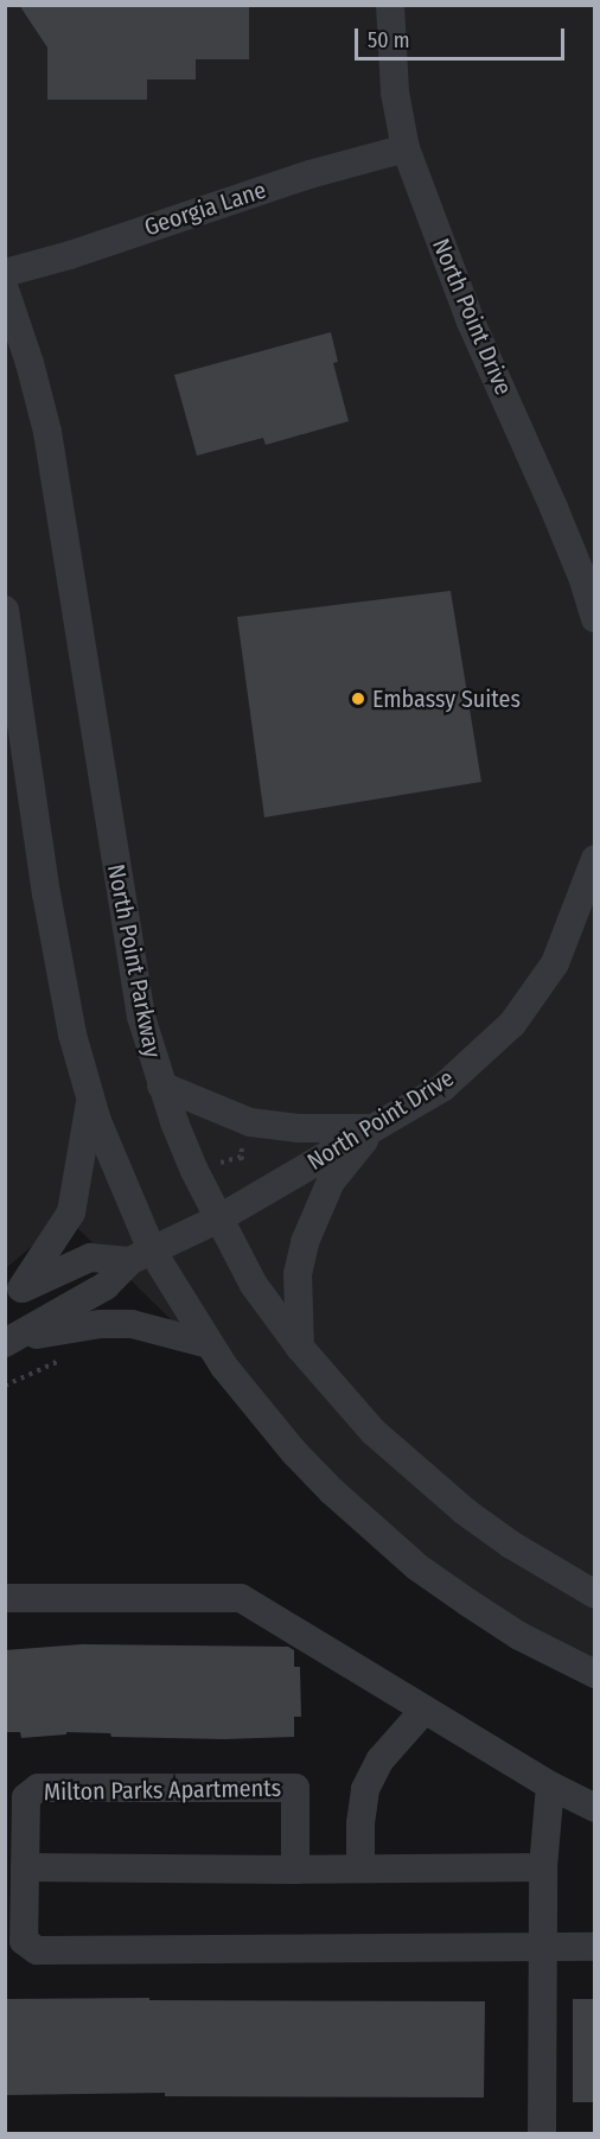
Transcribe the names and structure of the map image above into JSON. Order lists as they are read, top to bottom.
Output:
{
  "streets": {
    "street": [
      "Georgia Lane",
      "North Point Drive",
      "North Point Parkway",
      "Milton Parks Apartments"
    ]
  },
  "crossings": [
    ["Georgia Lane", "North Point Drive"],
    ["North Point Drive", "North Point Parkway"]
  ],
  "places": ["Embassy Suites"],
  "scale_bar": "50 m"
}
